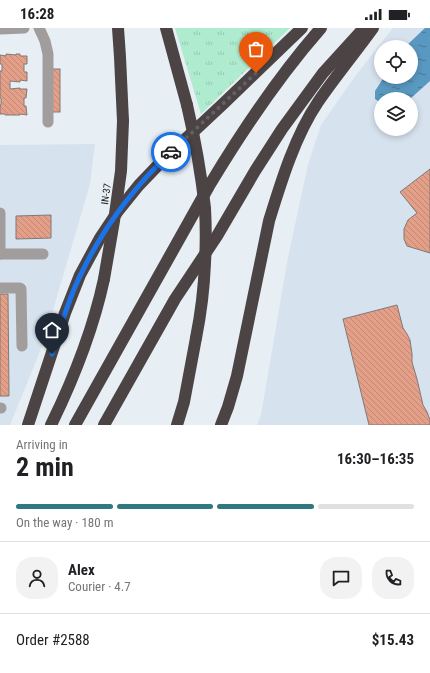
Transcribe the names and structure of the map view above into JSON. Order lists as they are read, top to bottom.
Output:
{
  "streets": {
    "highway": ["IN-37"]
  },
  "page": {
    "status": "16:28",
    "heading": ["2 min", "Arriving in", "16:30–16:35"],
    "panel": [
      "Alex",
      "Courier · 4.7",
      "Order #2588",
      "$15.43"
    ],
    "bar": "On the way · 180 m"
  }
}
